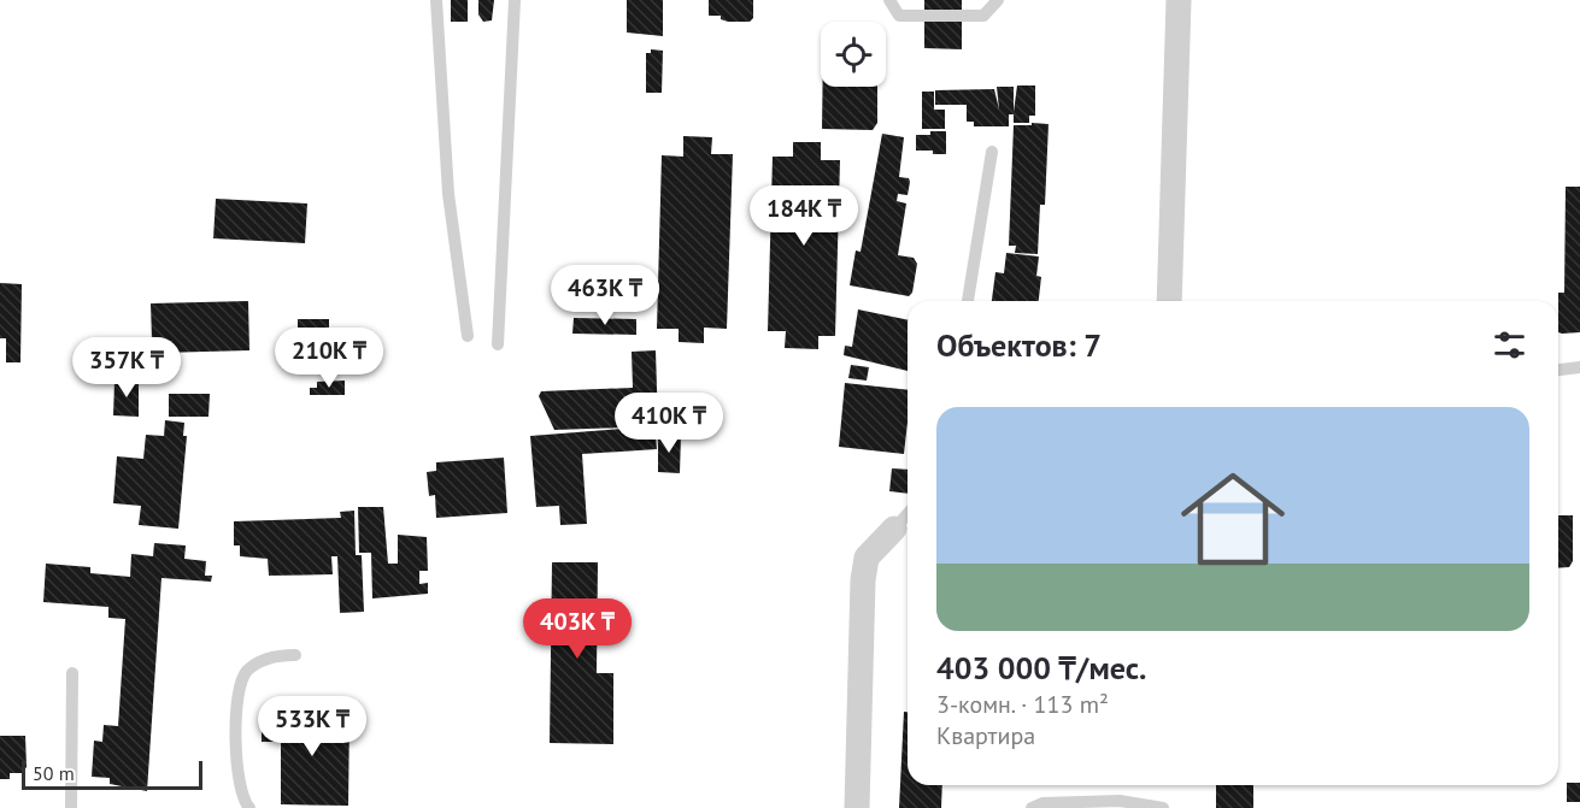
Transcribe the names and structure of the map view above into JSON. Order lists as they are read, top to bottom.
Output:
{
  "scale_bar": "50 m",
  "page": {
    "price": [
      "184K ₸",
      "463K ₸",
      "210K ₸",
      "357K ₸",
      "410K ₸",
      "403K ₸",
      "533K ₸"
    ],
    "heading": "Объектов: 7",
    "list": [
      {
        "name": "403 000 ₸/мес.",
        "note": "3-комн. · 113 m² · Квартира"
      }
    ],
    "scale": "50 m"
  }
}
